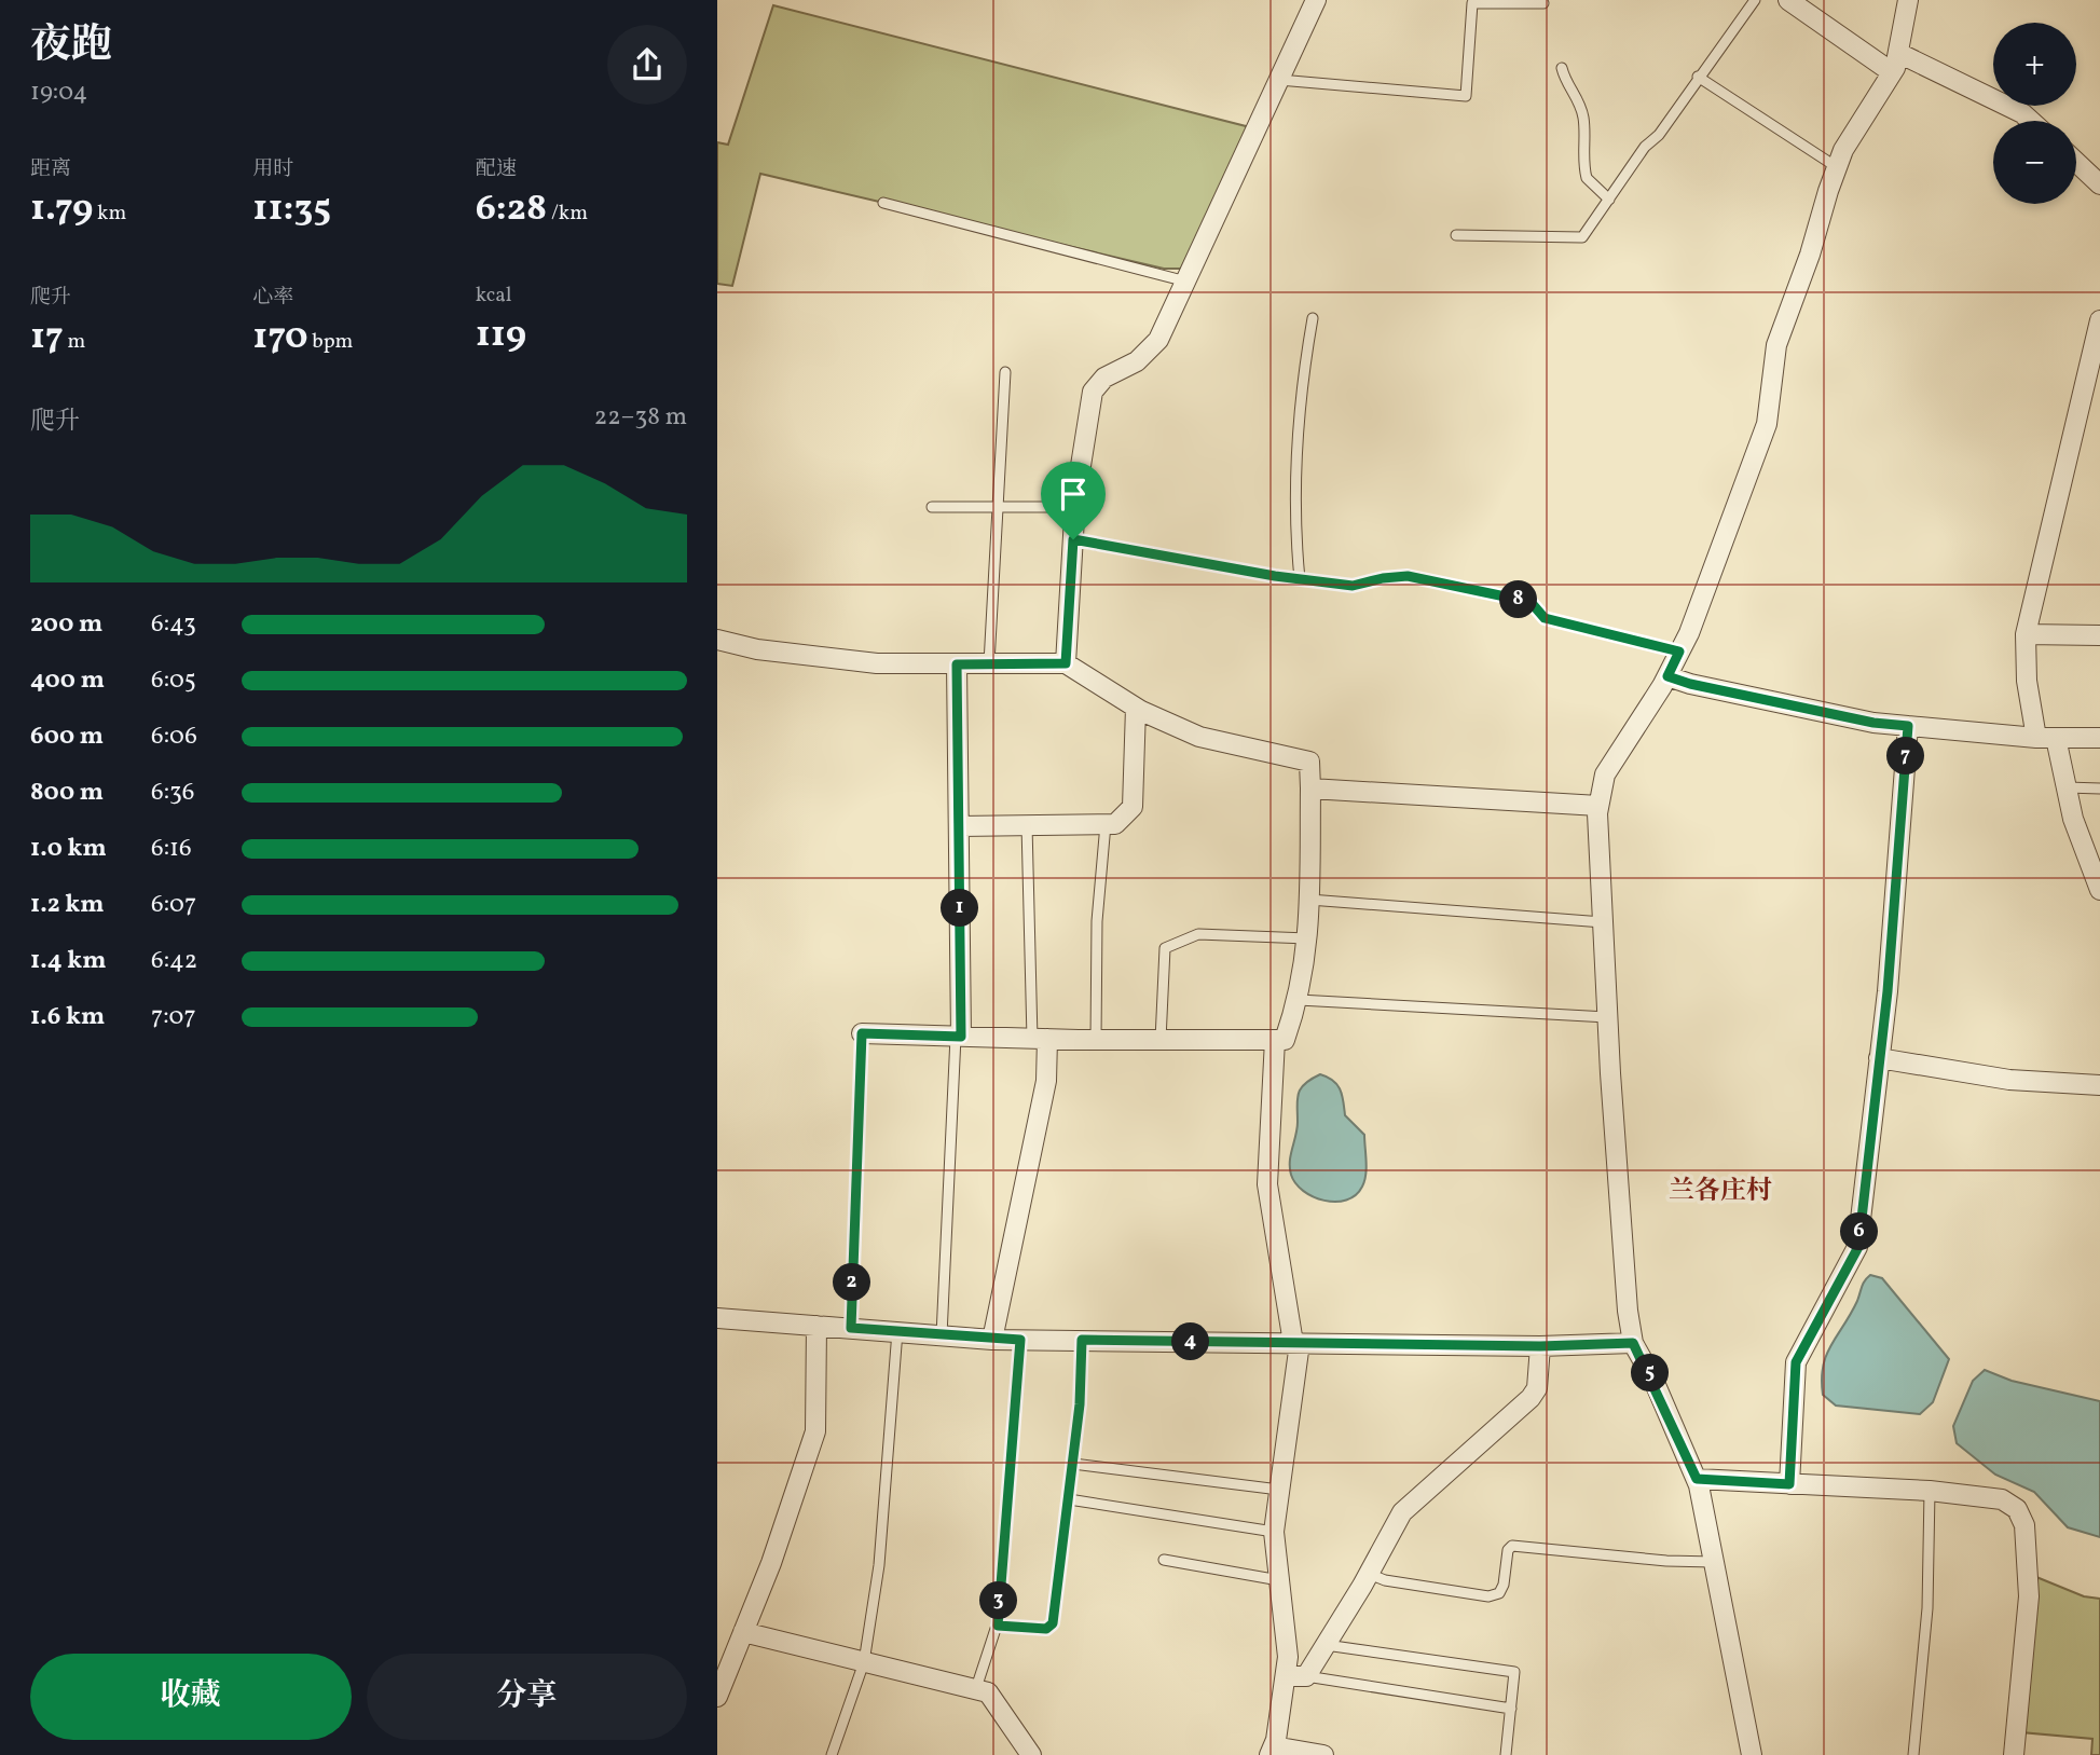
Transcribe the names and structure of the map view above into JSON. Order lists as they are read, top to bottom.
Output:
{
  "districts": ["兰各庄村"],
  "page": {
    "heading": ["夜跑", "19:04"],
    "map_buttons": ["+", "−"],
    "stats": [
      ["距离", "1.79 km"],
      ["用时", "11:35"],
      ["配速", "6:28 /km"],
      ["爬升", "17 m"],
      ["心率", "170 bpm"],
      ["kcal", "119"]
    ],
    "chart": ["爬升", "22–38 m"],
    "pins": [
      "8",
      "7",
      "1",
      "6",
      "2",
      "4",
      "5",
      "3"
    ],
    "list": [
      {
        "name": "200 m",
        "note": "6:43"
      },
      {
        "name": "400 m",
        "note": "6:05"
      },
      {
        "name": "600 m",
        "note": "6:06"
      },
      {
        "name": "800 m",
        "note": "6:36"
      },
      {
        "name": "1.0 km",
        "note": "6:16"
      },
      {
        "name": "1.2 km",
        "note": "6:07"
      },
      {
        "name": "1.4 km",
        "note": "6:42"
      },
      {
        "name": "1.6 km",
        "note": "7:07"
      }
    ],
    "buttons": ["收藏", "分享"]
  }
}
